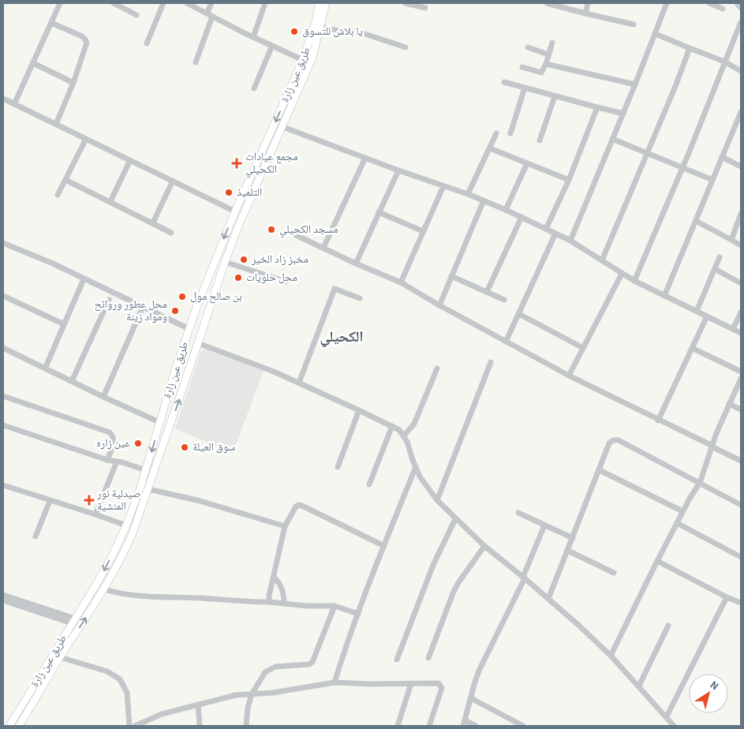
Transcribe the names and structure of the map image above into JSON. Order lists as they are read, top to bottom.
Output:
{
  "streets": {
    "main road": ["طريق عين زارة"]
  },
  "districts": ["الكحيلي"],
  "places": {
    "other": [
      "يا بلاش للتسوق",
      "التلميذ",
      "مسجد الكحيلي",
      "مخبز زاد الخير",
      "محل حلويات",
      "بن صالح مول",
      "محل عطور وروائح ومواد زينة",
      "عين زاره",
      "سوق العيلة"
    ],
    "health": ["مجمع عيادات الكحيلي", "صيدلية نور المنشية"]
  },
  "north": "top right"
}
